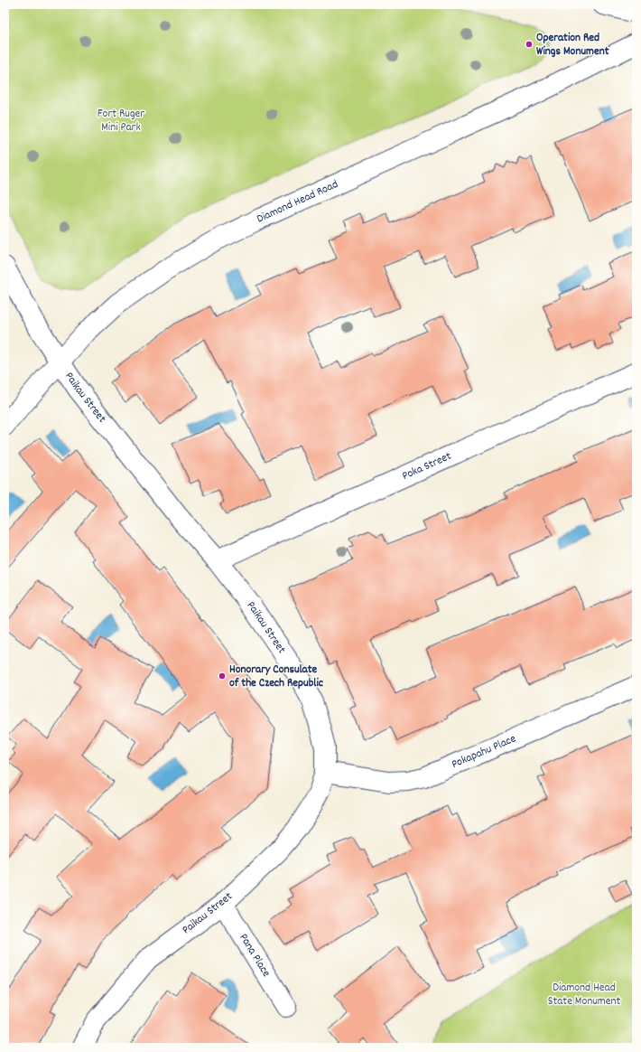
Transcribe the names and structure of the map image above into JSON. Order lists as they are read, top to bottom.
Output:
{
  "streets": {
    "street": [
      "Diamond Head Road",
      "Paikau Street",
      "Poka Street",
      "Pokapahu Place",
      "Pana Place"
    ]
  },
  "crossings": [
    ["Diamond Head Road", "Paikau Street"],
    ["Paikau Street", "Poka Street"],
    ["Paikau Street", "Pokapahu Place"],
    ["Paikau Street", "Pana Place"]
  ],
  "parks": ["Fort Ruger Mini Park", "Diamond Head State Monument"],
  "places": ["Operation Red Wings Monument", "Honorary Consulate of the Czech Republic"]
}
